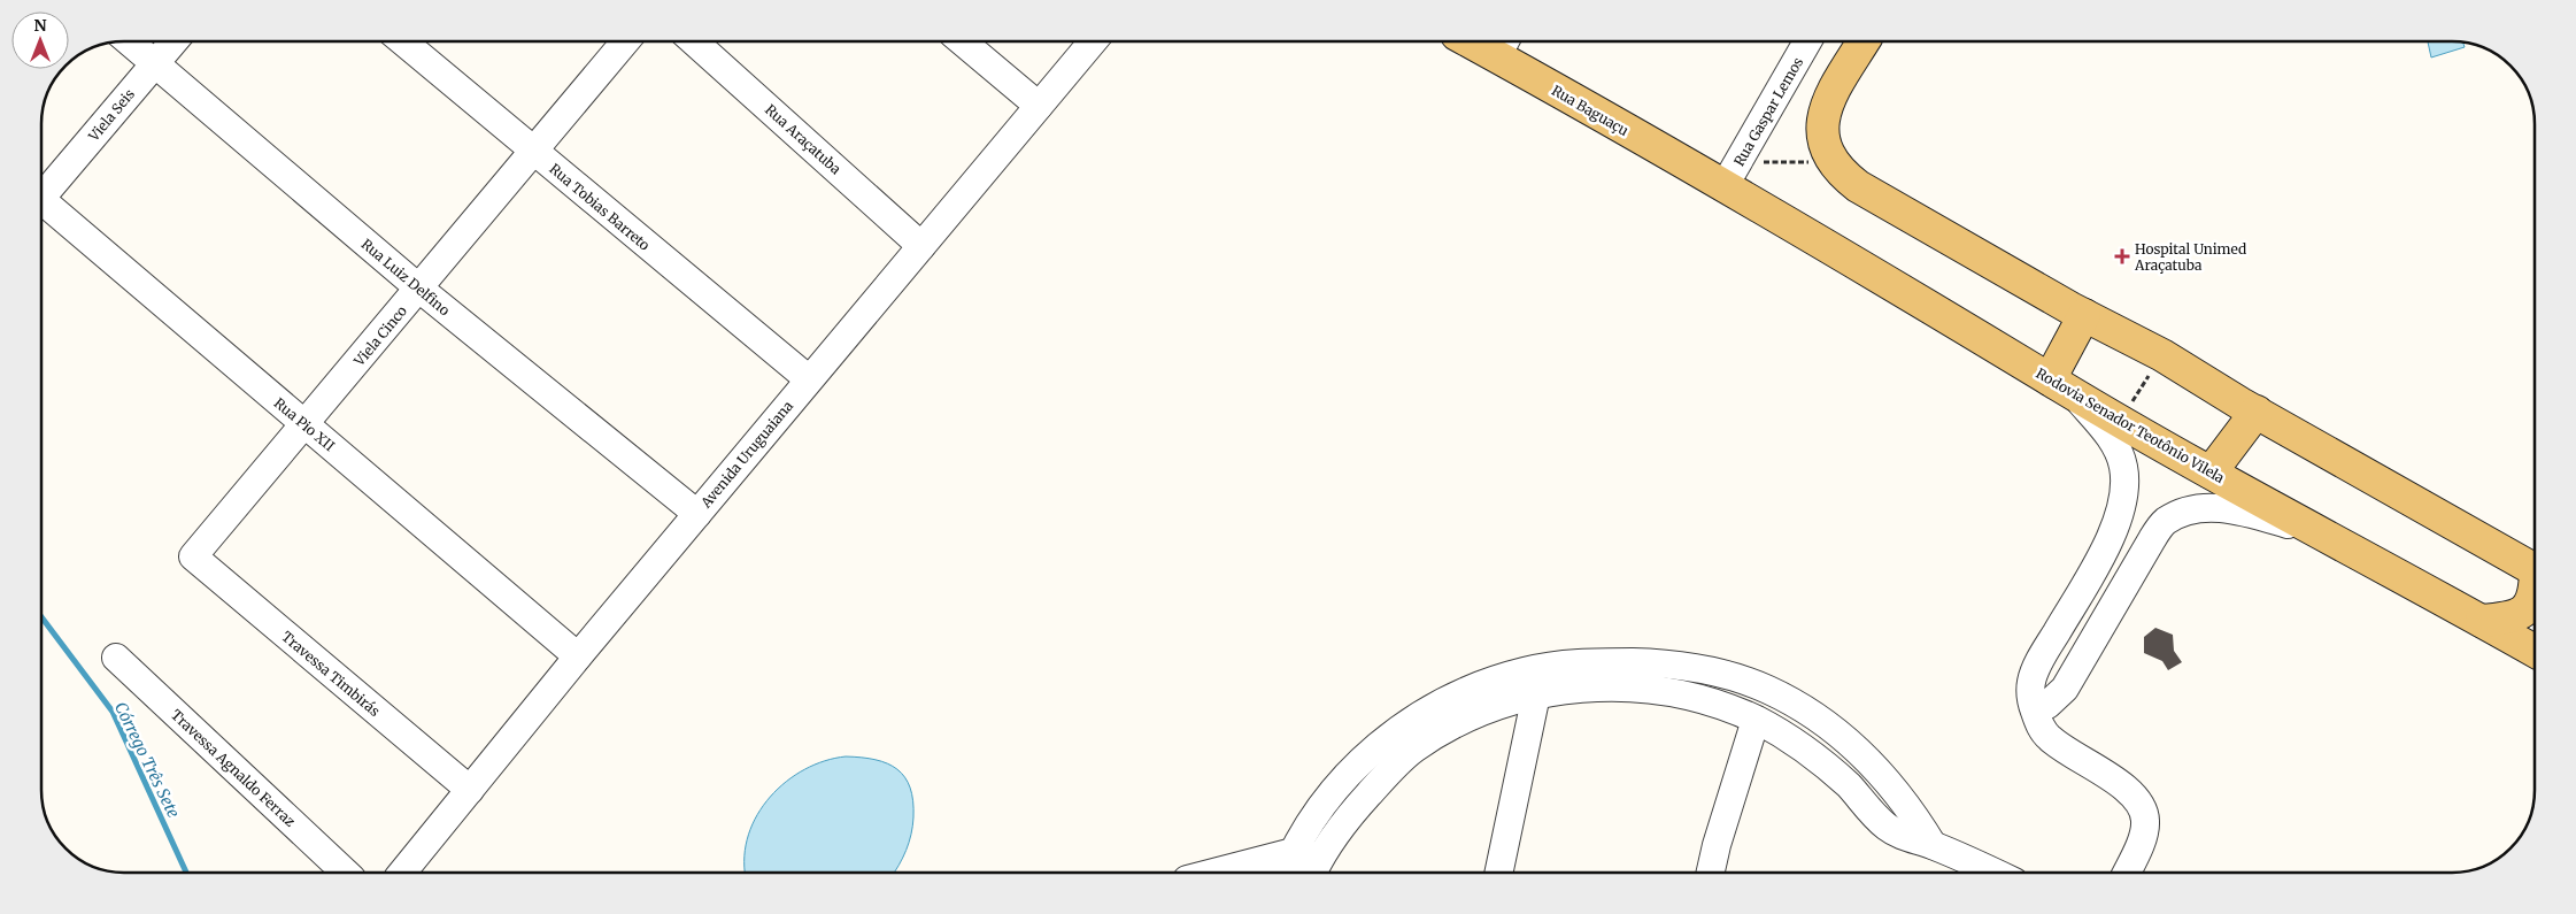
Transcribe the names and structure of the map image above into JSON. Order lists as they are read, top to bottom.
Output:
{
  "streets": {
    "main road": ["Rua Baguaçu", "Rodovia Senador Teotônio Vilela"],
    "street": [
      "Rua Gaspar Lemos",
      "Viela Seis",
      "Rua Araçatuba",
      "Rua Tobias Barreto",
      "Rua Luiz Delfino",
      "Viela Cinco",
      "Rua Pio XII",
      "Avenida Uruguaiana",
      "Travessa Timbirás",
      "Travessa Agnaldo Ferraz"
    ]
  },
  "crossings": [
    ["Rua Baguaçu", "Rua Gaspar Lemos"],
    ["Rua Baguaçu", "Rodovia Senador Teotônio Vilela"],
    ["Rua Gaspar Lemos", "Rodovia Senador Teotônio Vilela"],
    ["Viela Seis", "Rua Luiz Delfino"],
    ["Rua Araçatuba", "Avenida Uruguaiana"],
    ["Rua Tobias Barreto", "Viela Cinco"],
    ["Rua Tobias Barreto", "Avenida Uruguaiana"],
    ["Rua Luiz Delfino", "Viela Cinco"],
    ["Rua Luiz Delfino", "Avenida Uruguaiana"],
    ["Viela Cinco", "Rua Pio XII"],
    ["Viela Cinco", "Travessa Timbirás"],
    ["Rua Pio XII", "Avenida Uruguaiana"],
    ["Avenida Uruguaiana", "Travessa Timbirás"]
  ],
  "water": ["Córrego Três Sete"],
  "places": {
    "health": ["Hospital Unimed Araçatuba"]
  },
  "north": "top"
}
